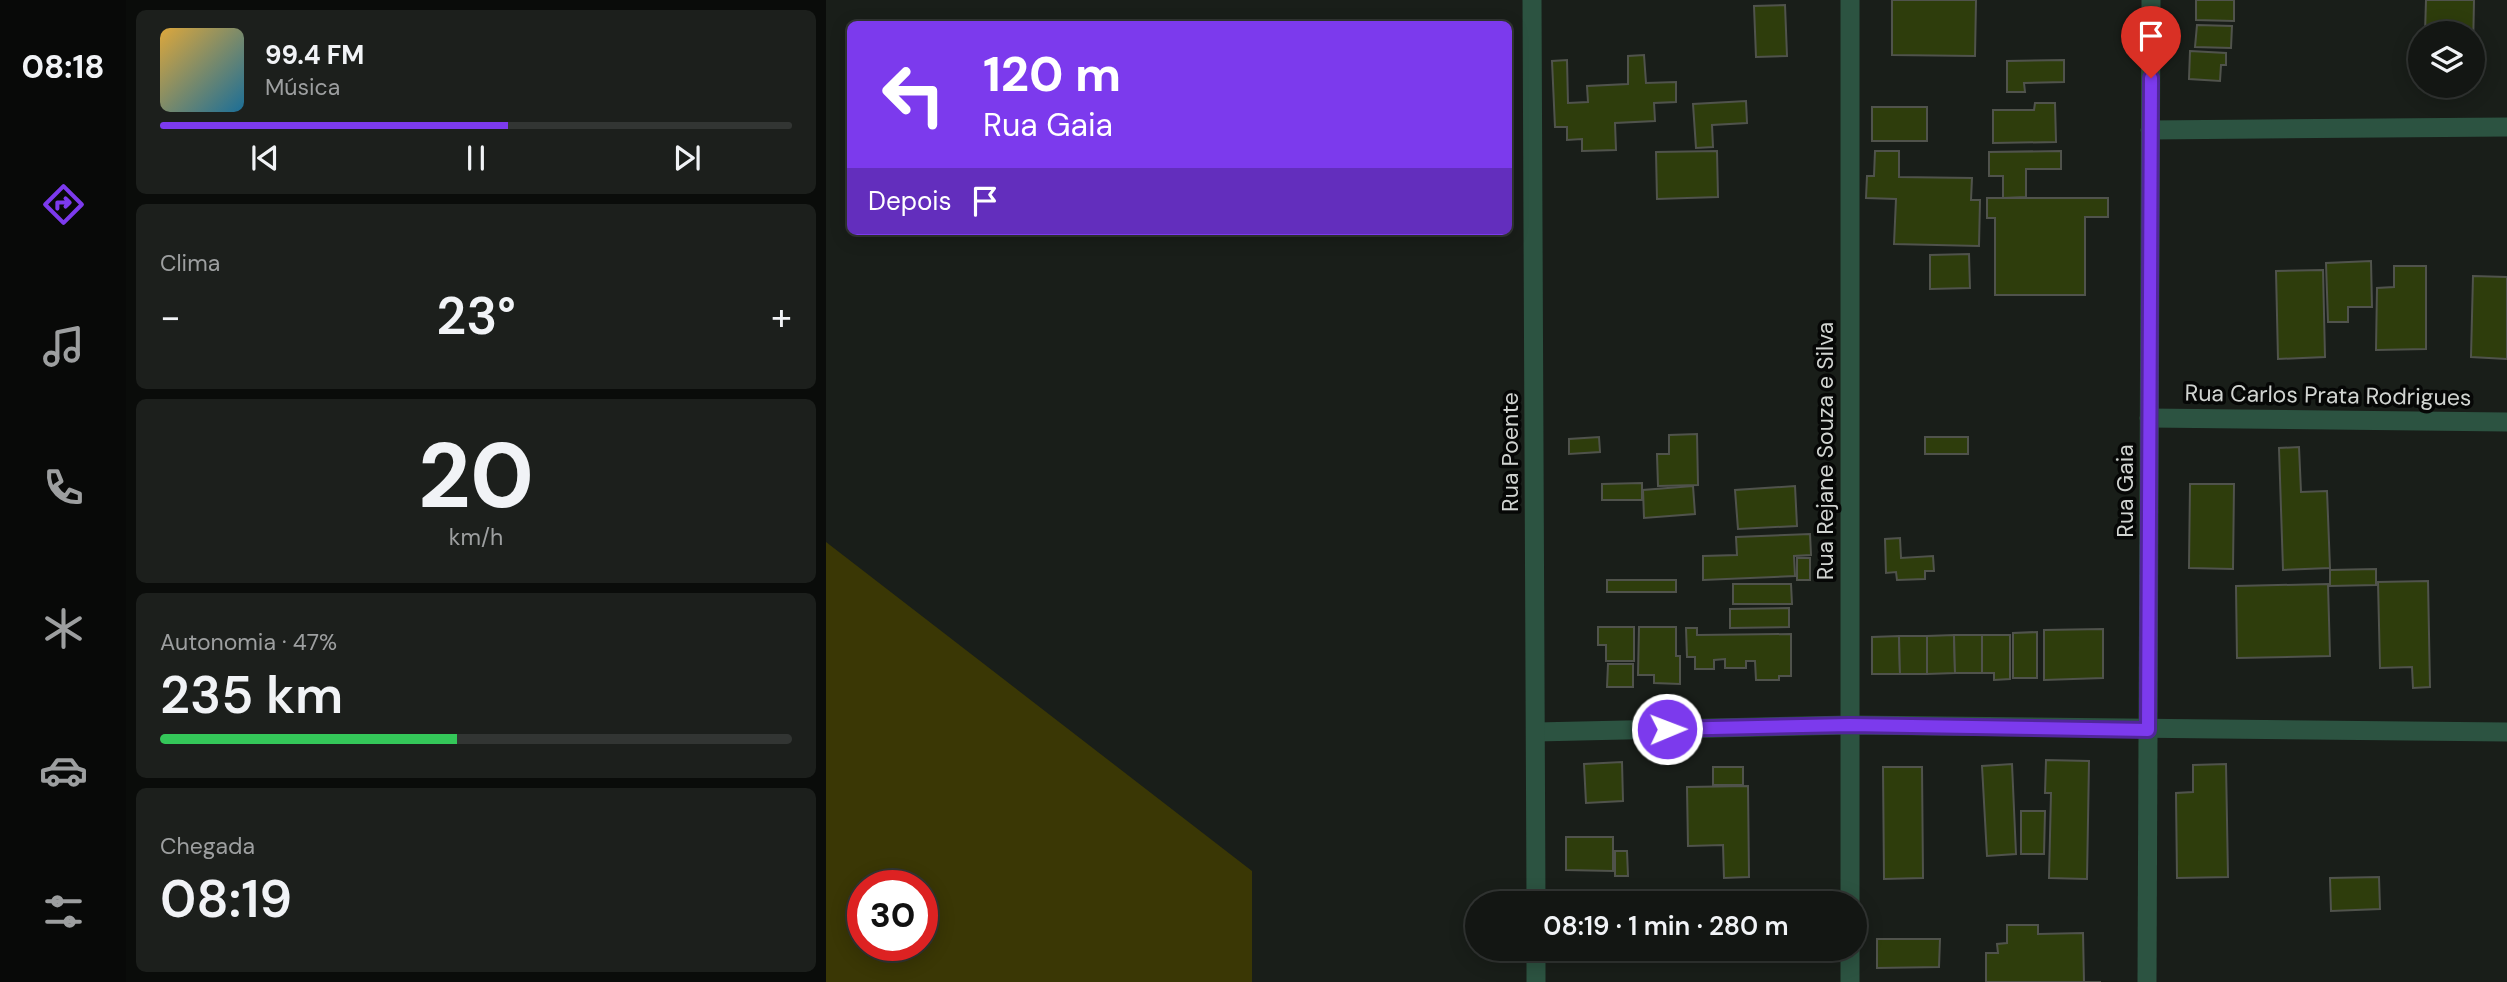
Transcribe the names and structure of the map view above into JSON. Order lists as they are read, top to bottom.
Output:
{
  "streets": {
    "street": [
      "Rua Carlos Prata Rodrigues",
      "Rua Rejane Souza e Silva",
      "Rua Poente",
      "Rua Gaia"
    ]
  },
  "crossings": [
    ["Rua Carlos Prata Rodrigues", "Rua Gaia"]
  ],
  "page": {
    "tabs": "08:18",
    "turn": ["120 m", "Rua Gaia"],
    "song": ["99.4 FM", "Música"],
    "then": "Depois",
    "tile": [
      "Clima",
      ["20", "km/h"],
      ["Autonomia · 47%", "235 km"],
      ["Chegada", "08:19"]
    ],
    "heat": ["−", "23°", "+"],
    "limit": "30",
    "trip": "08:19 · 1 min · 280 m"
  }
}
